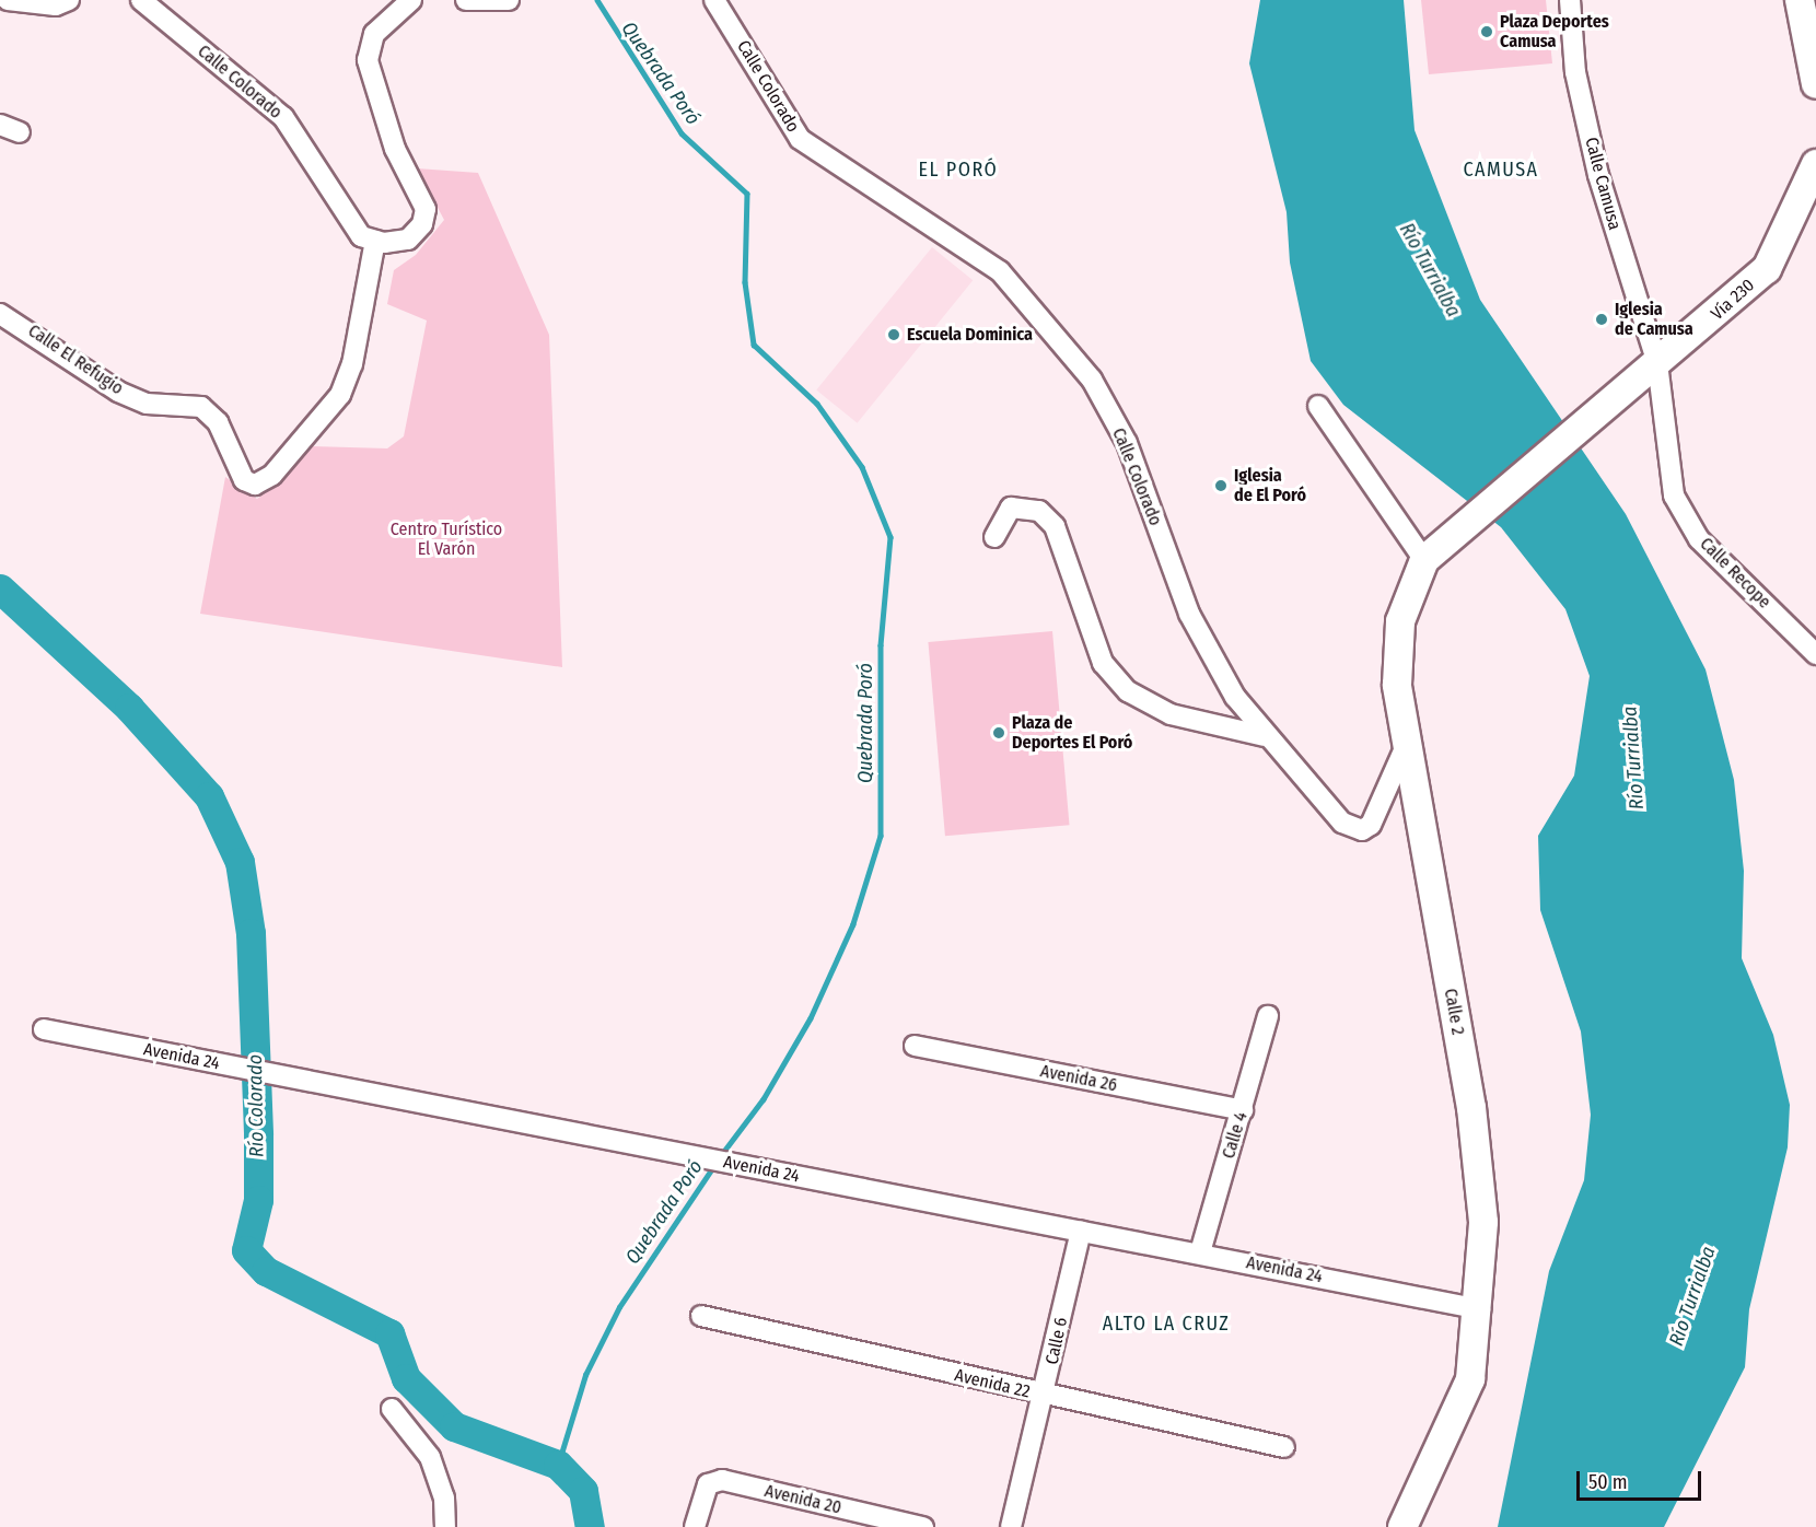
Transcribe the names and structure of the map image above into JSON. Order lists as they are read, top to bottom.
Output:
{
  "streets": {
    "main road": ["Vía 230", "Calle 2"],
    "street": [
      "Calle Colorado",
      "Calle Camusa",
      "Calle El Refugio",
      "Calle Recope",
      "Avenida 24",
      "Avenida 26",
      "Calle 4",
      "Calle 6",
      "Avenida 22",
      "Avenida 20"
    ]
  },
  "crossings": [
    ["Calle Colorado", "Calle El Refugio"],
    ["Calle Colorado", "Calle 2"],
    ["Calle Camusa", "Vía 230"],
    ["Calle Camusa", "Calle Recope"],
    ["Vía 230", "Calle Recope"],
    ["Vía 230", "Calle 2"],
    ["Calle 2", "Avenida 24"],
    ["Avenida 24", "Calle 4"],
    ["Avenida 24", "Calle 6"],
    ["Avenida 26", "Calle 4"],
    ["Calle 6", "Avenida 22"]
  ],
  "districts": ["EL PORÓ", "CAMUSA", "ALTO LA CRUZ"],
  "water": ["Quebrada Poró", "Río Turrialba", "Río Colorado"],
  "parks": ["Centro Turístico El Varón"],
  "places": [
    "Plaza Deportes Camusa",
    "Iglesia de Camusa",
    "Escuela Dominica",
    "Iglesia de El Poró",
    "Plaza de Deportes El Poró"
  ],
  "scale_bar": "50 m"
}
